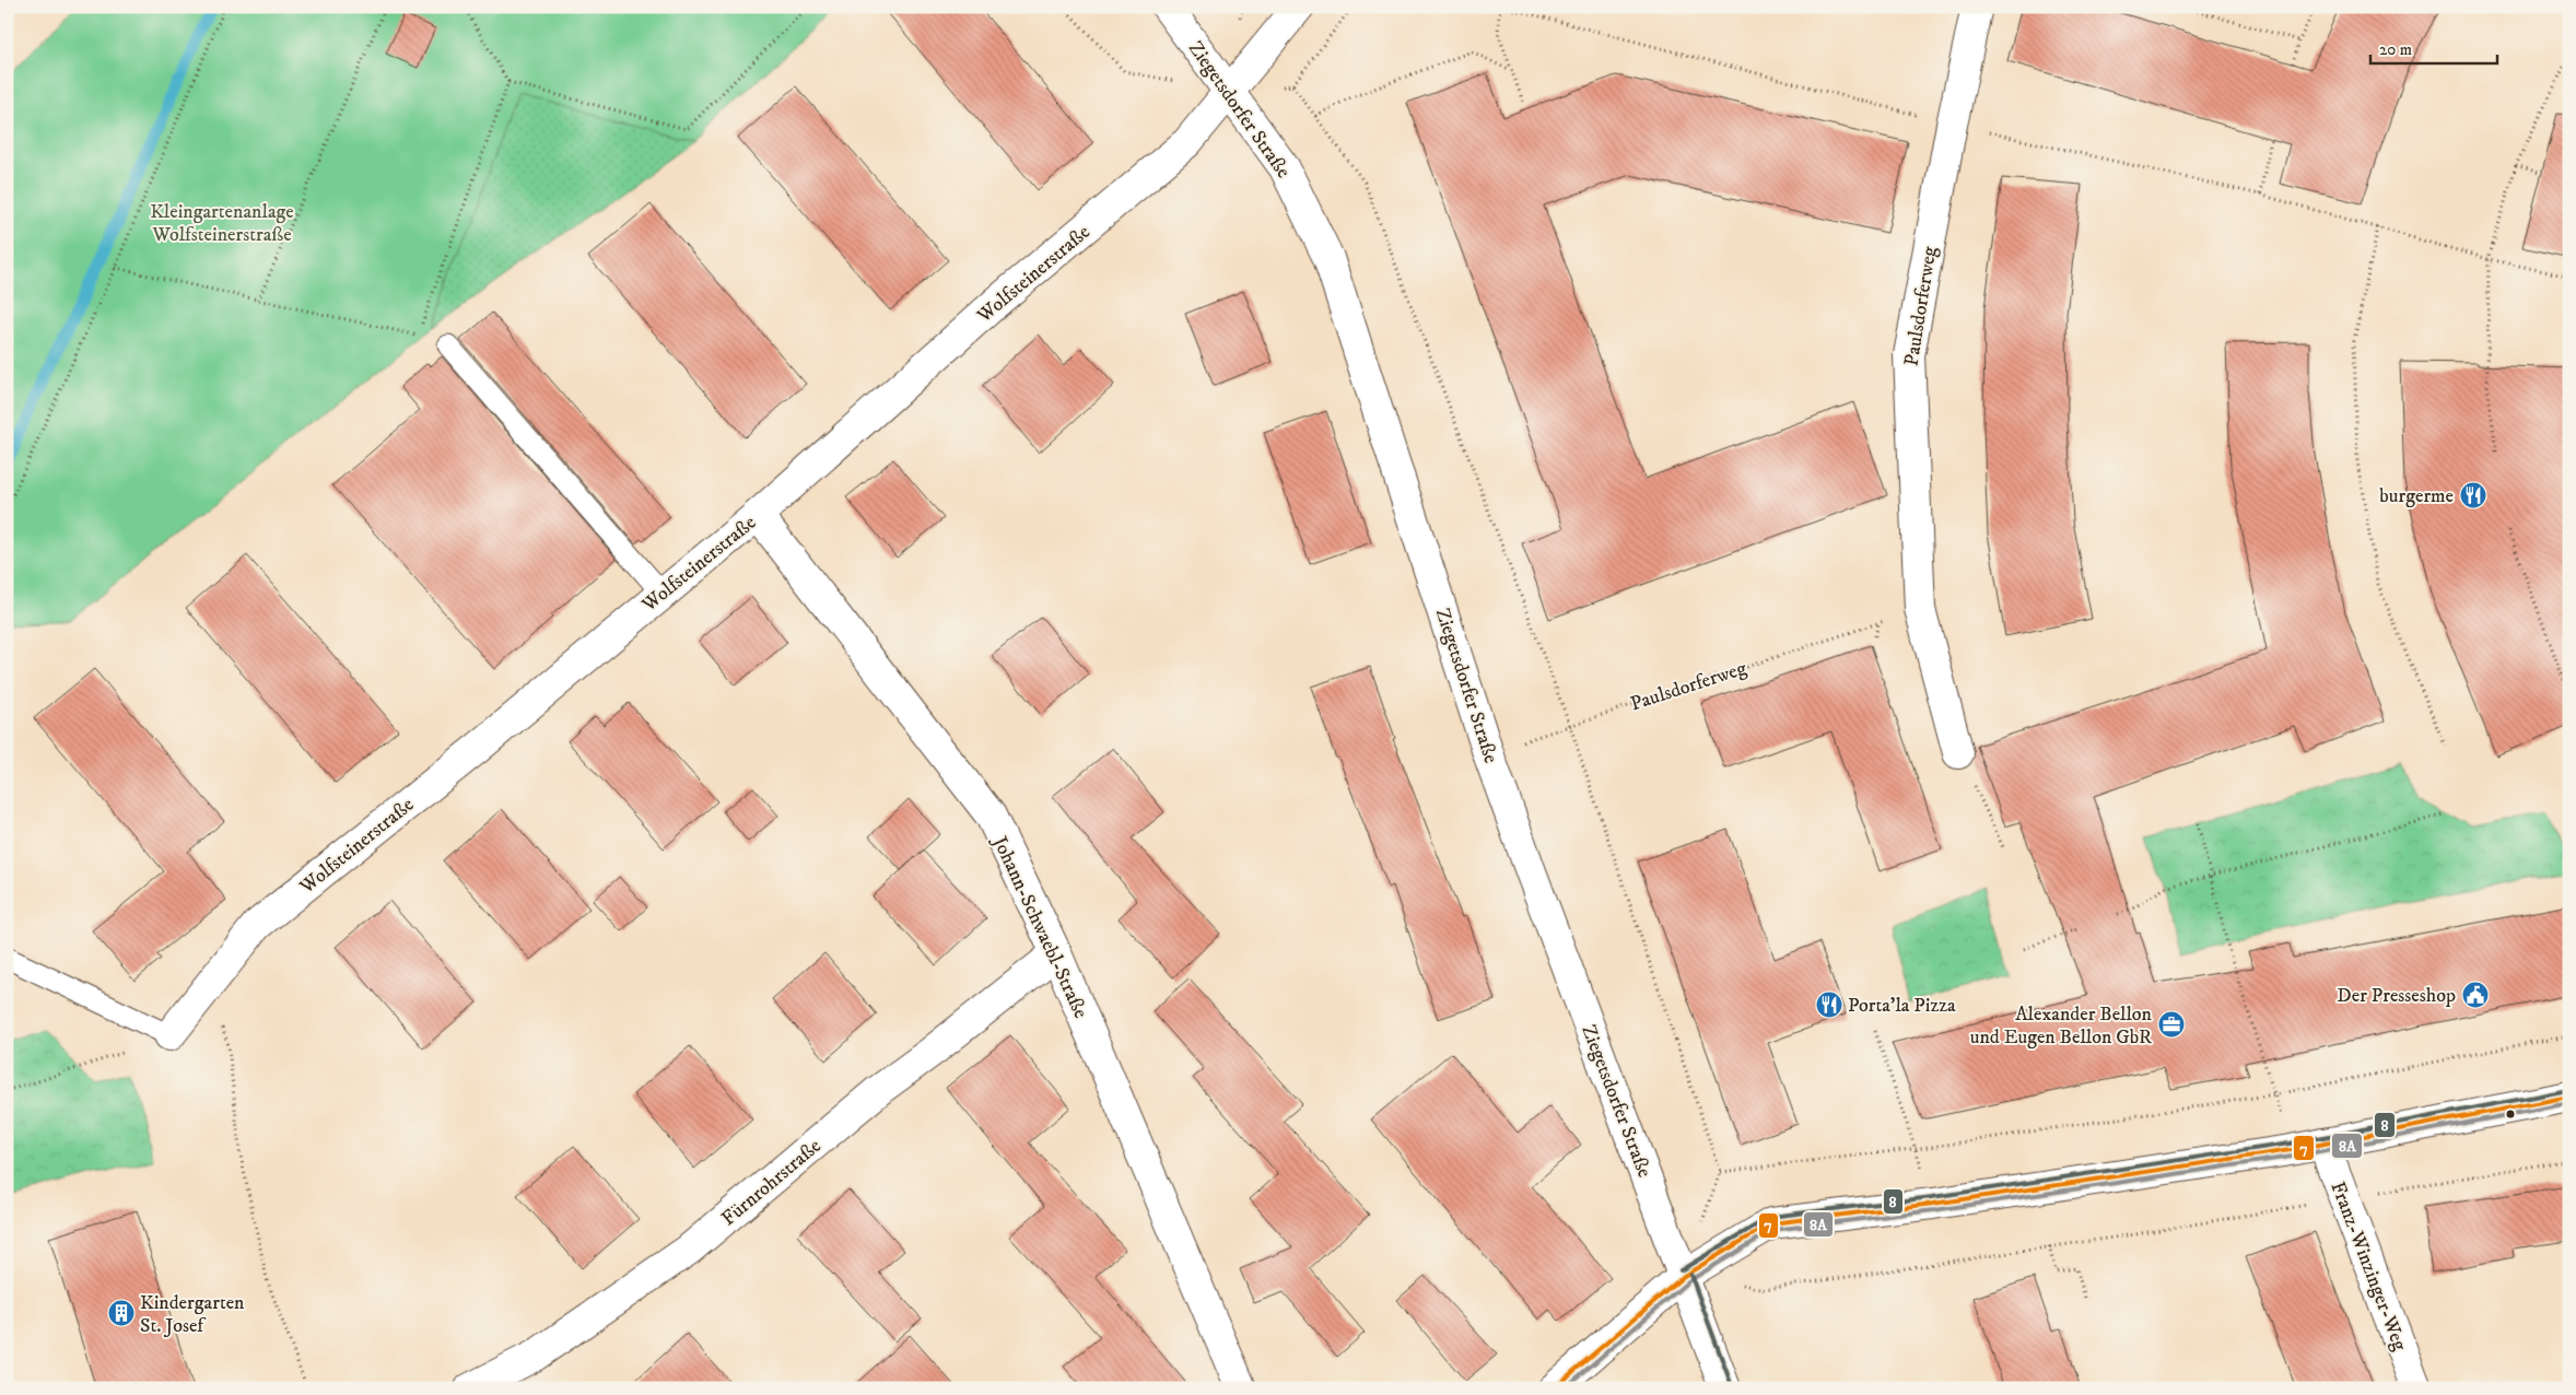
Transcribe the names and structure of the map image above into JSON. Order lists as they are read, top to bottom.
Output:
{
  "streets": {
    "street": [
      "Ziegetsdorfer Straße",
      "Wolfsteinerstraße",
      "Paulsdorferweg",
      "Johann-Schwaebl-Straße",
      "Fürnrohrstraße",
      "Franz-Winzinger-Weg"
    ]
  },
  "crossings": [
    ["Ziegetsdorfer Straße", "Wolfsteinerstraße"],
    ["Ziegetsdorfer Straße", "Paulsdorferweg"],
    ["Wolfsteinerstraße", "Johann-Schwaebl-Straße"],
    ["Johann-Schwaebl-Straße", "Fürnrohrstraße"]
  ],
  "parks": ["Kleingartenanlage Wolfsteinerstraße"],
  "places": {
    "restaurant": ["burgerme", "Porta'la Pizza"],
    "public building": ["Der Presseshop"],
    "office": ["Alexander Bellon und Eugen Bellon GbR"],
    "building": ["Kindergarten St. Josef"]
  },
  "lines": ["transit line 8", "transit line 7", "transit line 8A"],
  "scale_bar": "20 m"
}
